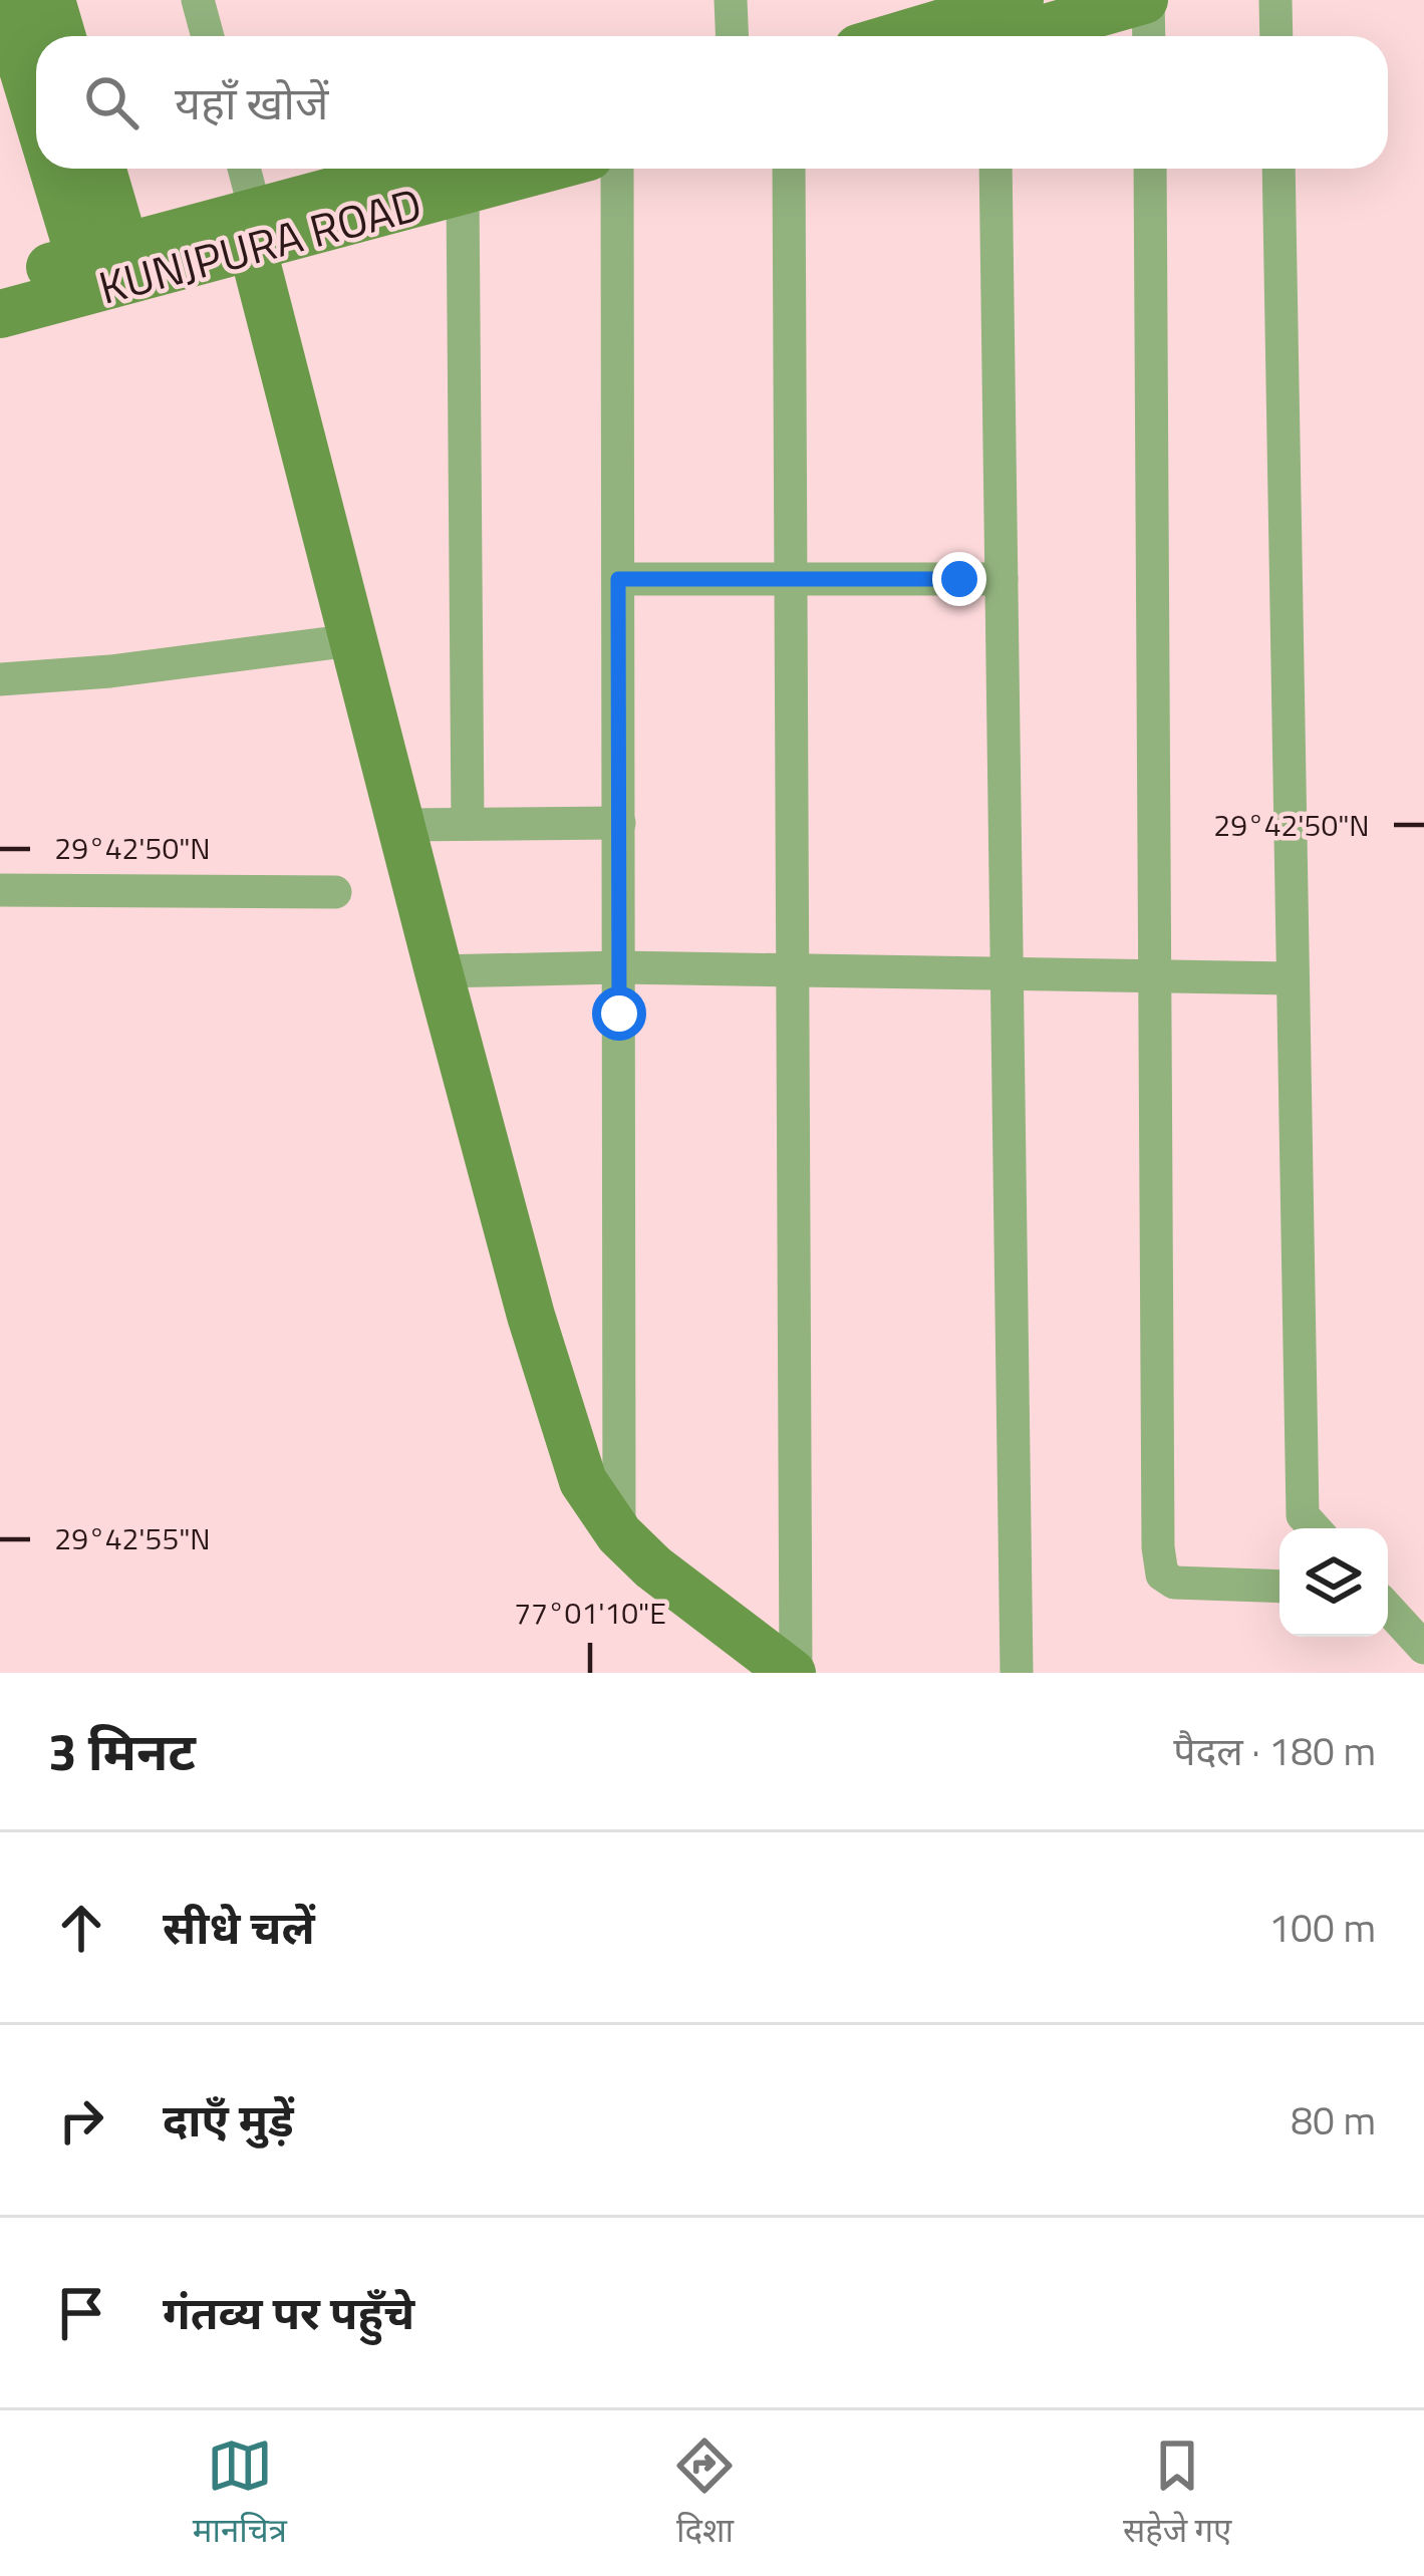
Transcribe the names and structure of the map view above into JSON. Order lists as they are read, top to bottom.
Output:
{
  "streets": {
    "street": ["KUNJPURA ROAD"]
  },
  "page": {
    "search": "यहाँ खोजें",
    "heading": ["3 मिनट", "पैदल · 180 m"],
    "list": [
      ["सीधे चलें", "100 m"],
      ["दाएँ मुड़ें", "80 m"],
      "गंतव्य पर पहुँचे"
    ],
    "nav": ["मानचित्र", "दिशा", "सहेजे गए"]
  },
  "coordinates": ["29°42'50\"N", "29°42'55\"N", "77°01'10\"E"]
}
